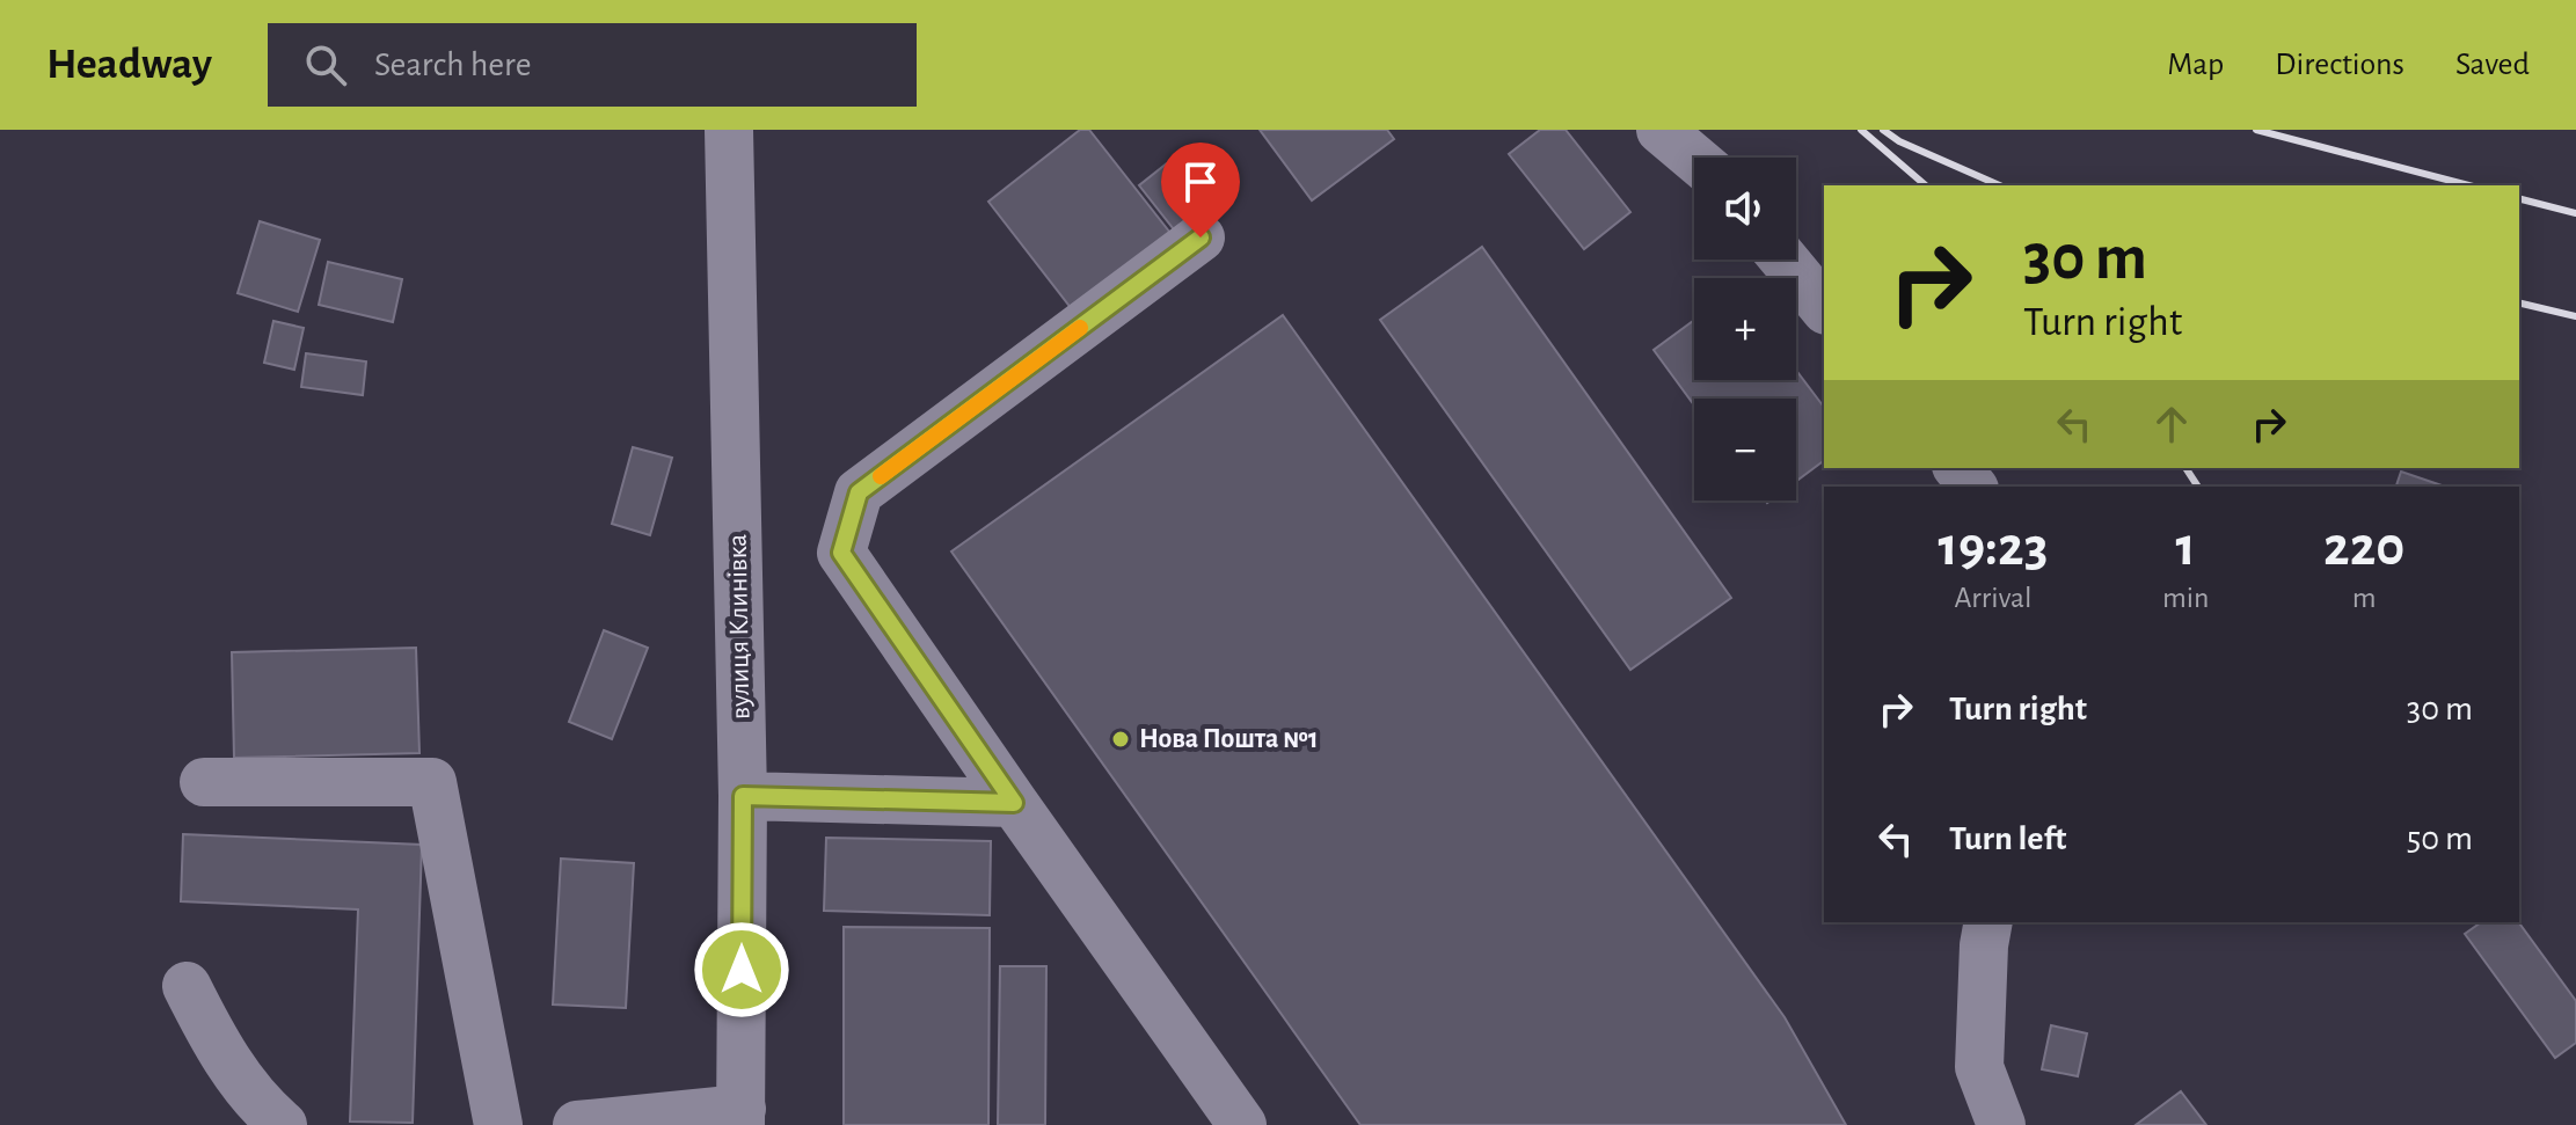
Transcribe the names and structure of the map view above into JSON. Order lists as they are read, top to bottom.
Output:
{
  "streets": {
    "street": ["вулиця Клинівка"]
  },
  "places": ["Нова Пошта №1"],
  "page": {
    "header": "Headway",
    "search": "Search here",
    "nav": ["Map", "Directions", "Saved"],
    "map_buttons": ["+", "−"],
    "turn": ["30 m", "Turn right"],
    "eta": [
      "19:23",
      "Arrival",
      "1",
      "min",
      "220",
      "m"
    ],
    "list": [
      {
        "name": "Turn right",
        "value": "30 m"
      },
      {
        "name": "Turn left",
        "value": "50 m"
      }
    ]
  }
}
